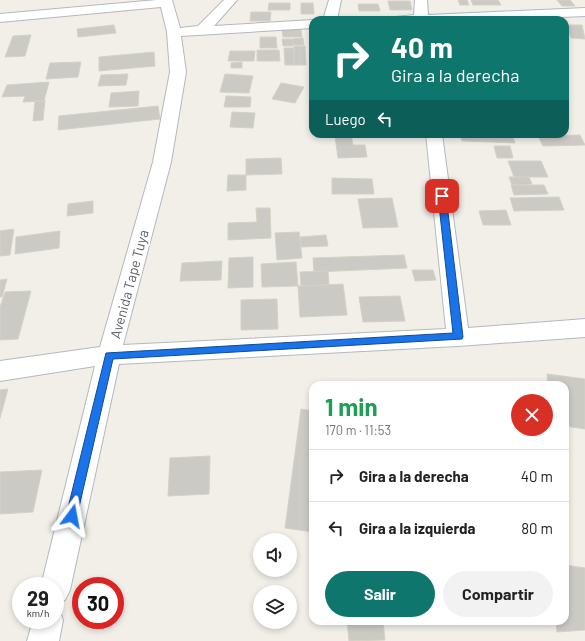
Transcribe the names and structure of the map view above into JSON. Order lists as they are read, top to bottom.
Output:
{
  "streets": {
    "street": ["Avenida Tape Tuya"]
  },
  "page": {
    "turn": ["40 m", "Gira a la derecha"],
    "then": "Luego",
    "heading": ["1 min", "170 m · 11:53"],
    "list": [
      {
        "name": "Gira a la derecha",
        "value": "40 m"
      },
      {
        "name": "Gira a la izquierda",
        "value": "80 m"
      }
    ],
    "buttons": ["Salir", "Compartir"],
    "speed": "29 km/h",
    "limit": "30"
  }
}
